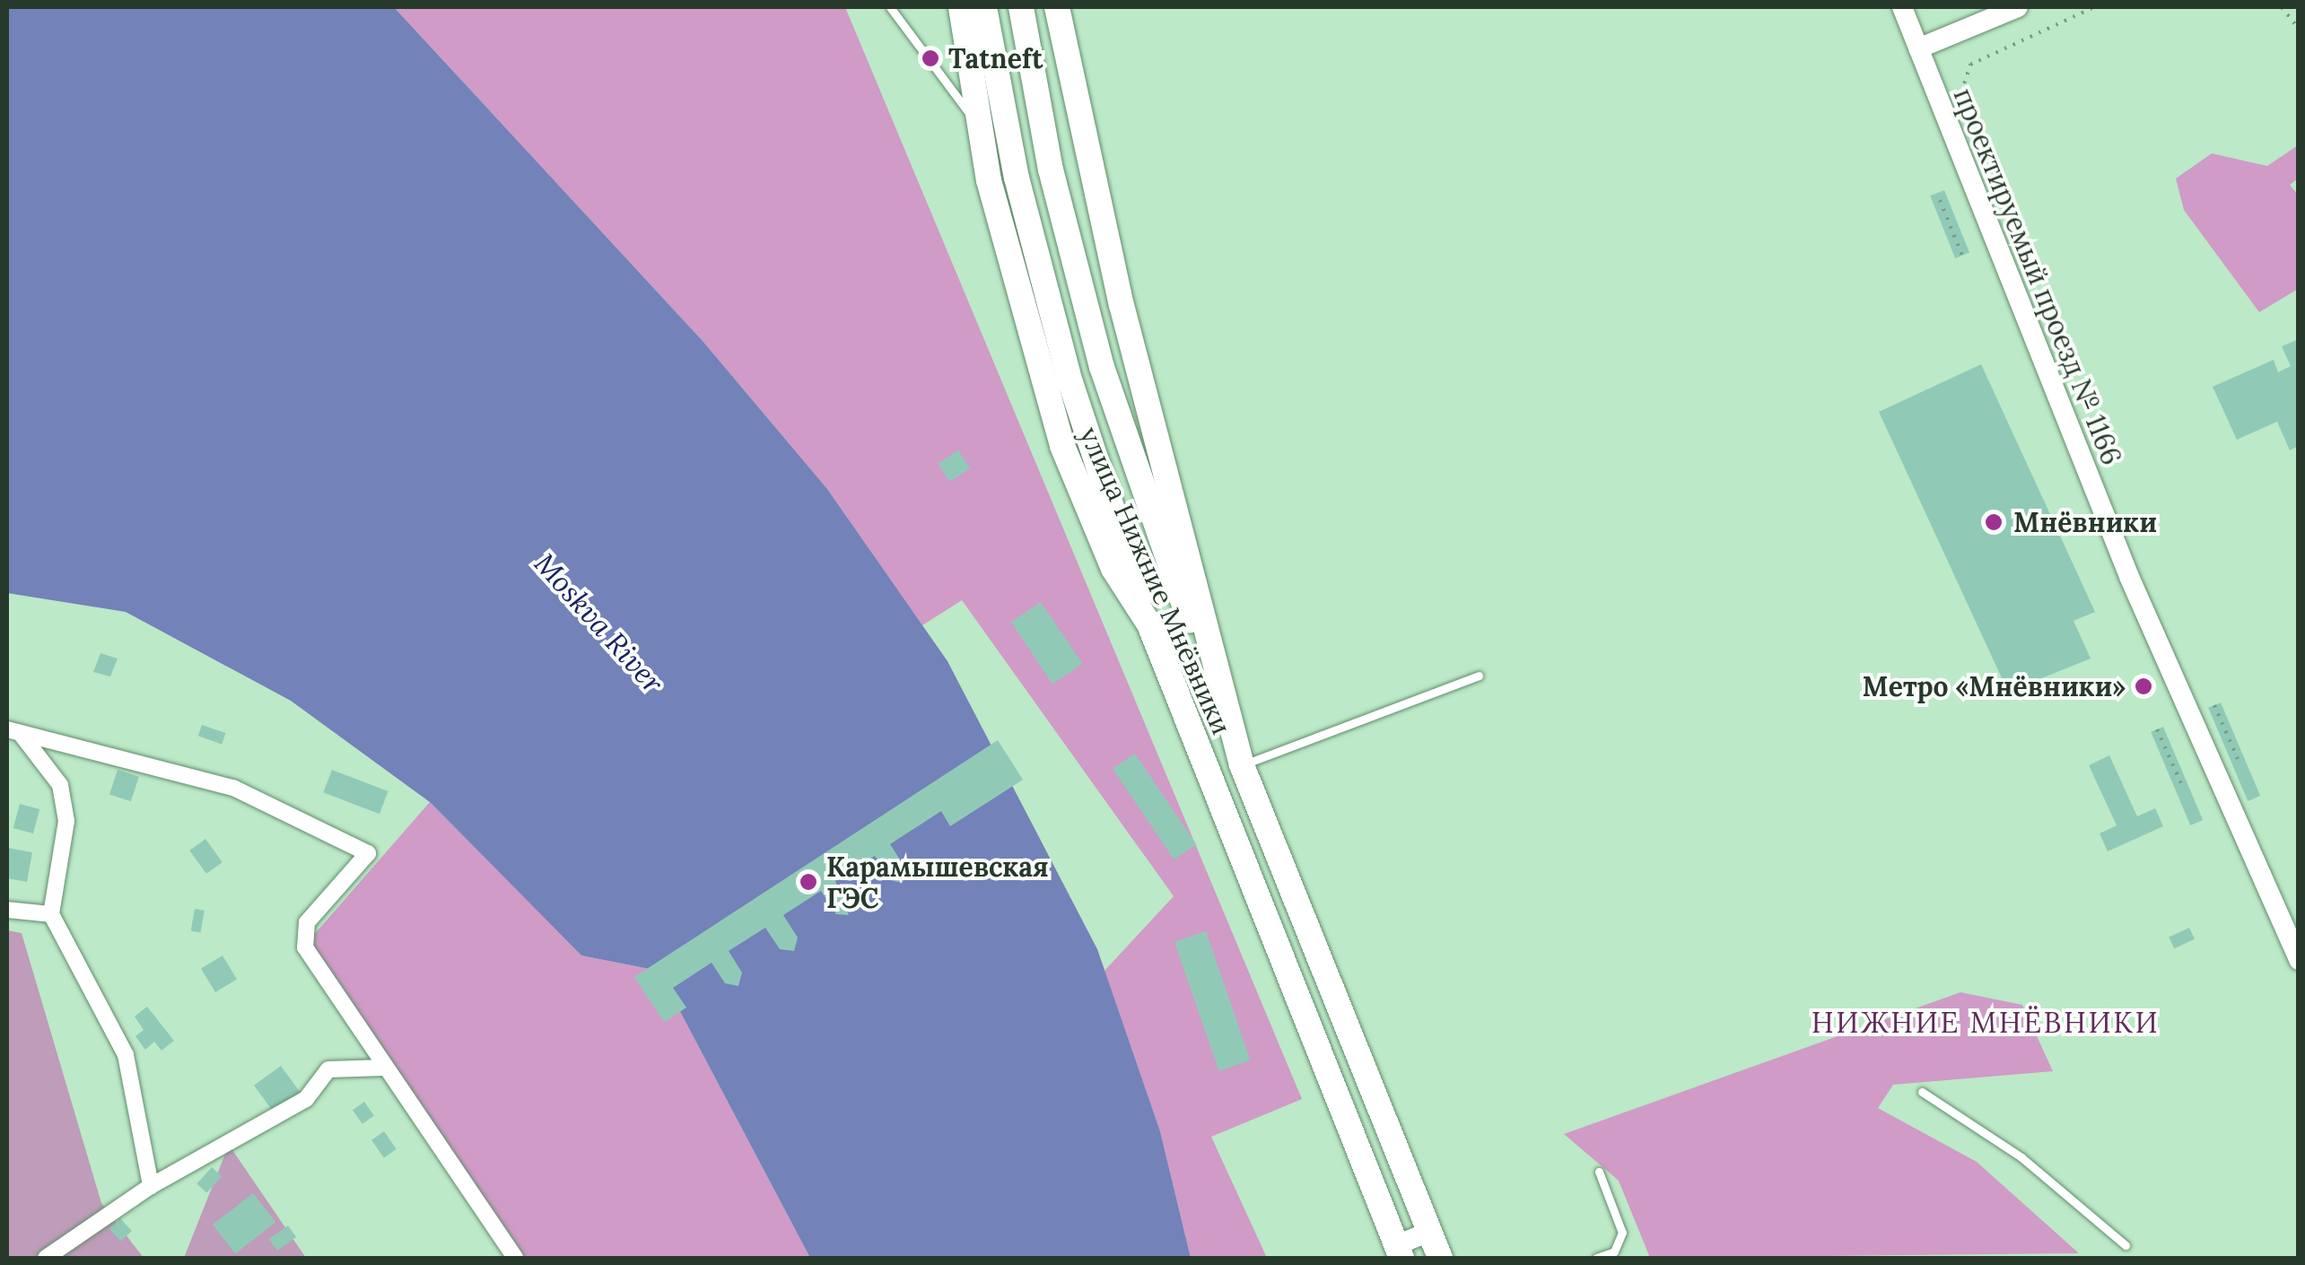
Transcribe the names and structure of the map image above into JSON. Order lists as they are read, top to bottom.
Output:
{
  "streets": {
    "main road": ["улица Нижние Мнёвники"],
    "street": ["проектируемый проезд № 1166"]
  },
  "districts": ["НИЖНИЕ МНЁВНИКИ"],
  "water": ["Moskva River"],
  "places": [
    "Tatneft",
    "Мнёвники",
    "Метро «Мнёвники»",
    "Карамышевская ГЭС"
  ]
}
